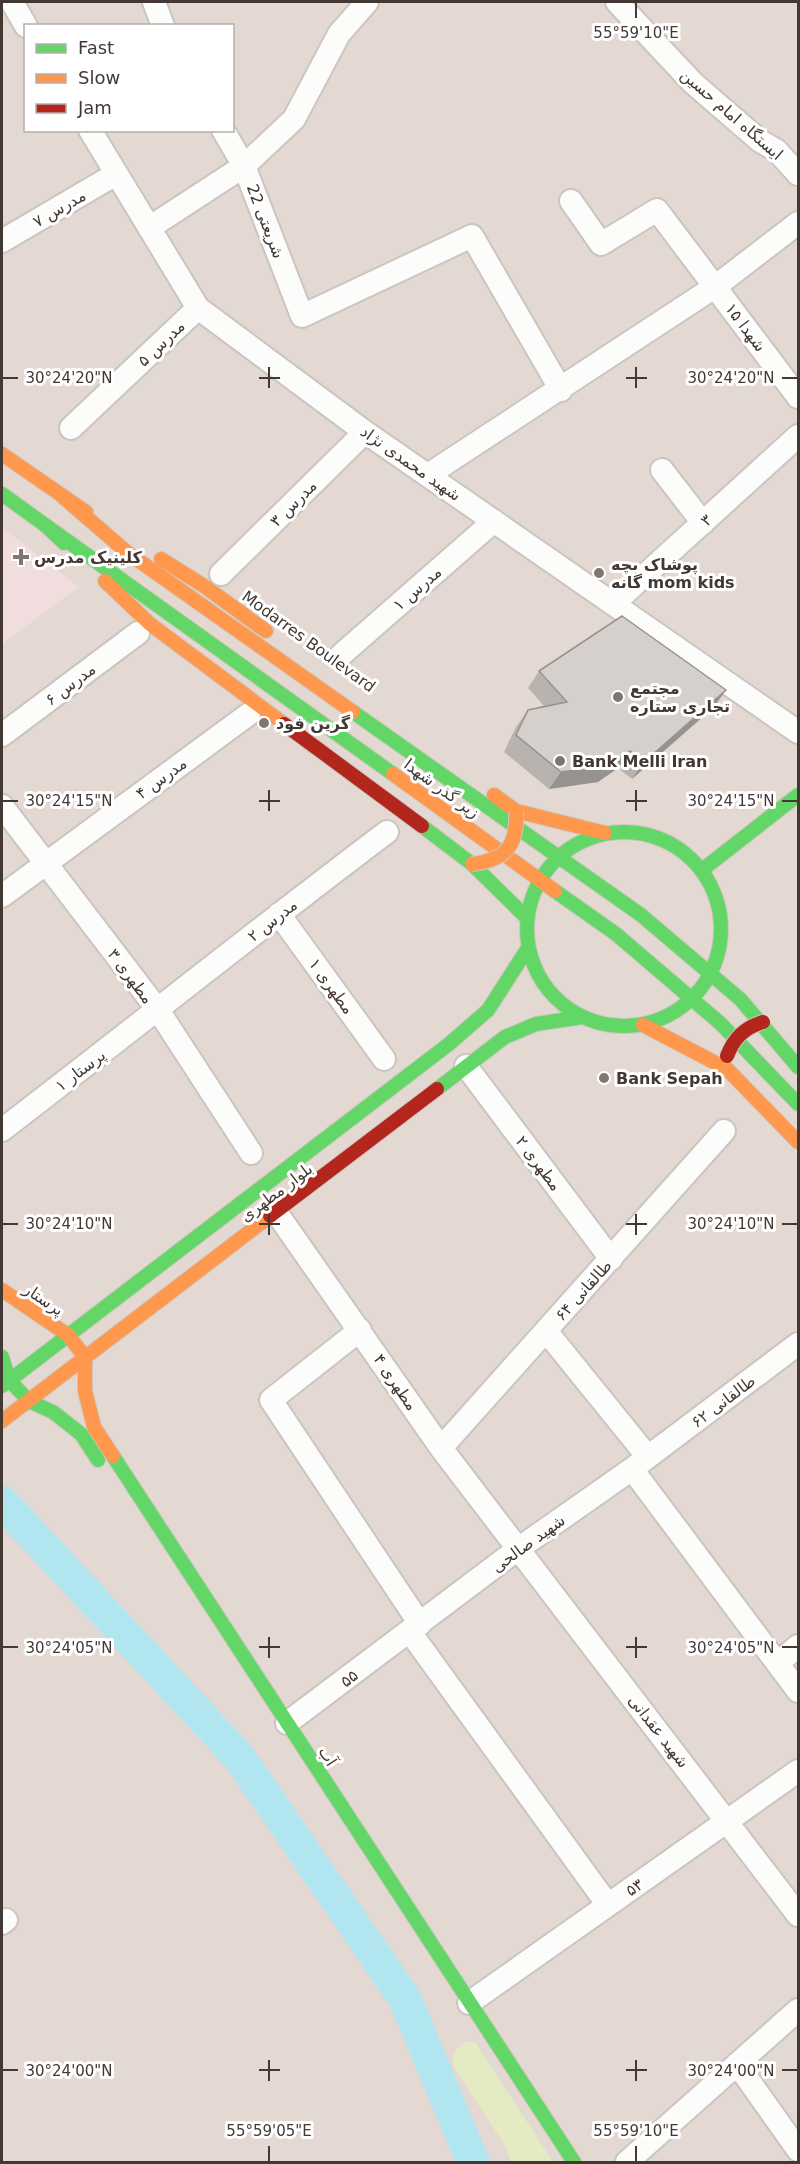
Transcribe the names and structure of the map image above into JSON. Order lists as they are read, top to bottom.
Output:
{
  "streets": {
    "main road": [
      "Modarres Boulevard",
      "زیر گذر شهدا",
      "بلوار مطهری",
      "پرستار",
      "آب"
    ],
    "street": [
      "ایستگاه امام حسین",
      "مدرس ۷",
      "شریعتی 22",
      "شهدا ۱۵",
      "مدرس ۵",
      "شهید محمدی نژاد",
      "مدرس ۳",
      "۳",
      "مدرس ۱",
      "مدرس ۶",
      "مدرس ۴",
      "مدرس ۲",
      "مطهری ۳",
      "مطهری ۱",
      "پرستار ۱",
      "مطهری ۲",
      "طالقانی ۶۴",
      "مطهری ۴",
      "طالقانی ۶۲",
      "شهید صالحی",
      "۵۵",
      "شهید عقدانی",
      "۵۳"
    ]
  },
  "crossings": [
    ["مدرس ۷", "شهید محمدی نژاد"],
    ["مدرس ۵", "شهید محمدی نژاد"],
    ["شهید محمدی نژاد", "مدرس ۳"],
    ["شهید محمدی نژاد", "۳"],
    ["شهید محمدی نژاد", "مدرس ۱"],
    ["Modarres Boulevard", "زیر گذر شهدا"],
    ["مدرس ۴", "مطهری ۳"],
    ["مدرس ۲", "مطهری ۳"],
    ["مدرس ۲", "مطهری ۱"],
    ["مدرس ۲", "پرستار ۱"],
    ["مطهری ۳", "پرستار ۱"],
    ["مطهری ۲", "بلوار مطهری"],
    ["مطهری ۲", "طالقانی ۶۴"],
    ["بلوار مطهری", "پرستار"],
    ["بلوار مطهری", "مطهری ۴"],
    ["بلوار مطهری", "آب"],
    ["طالقانی ۶۴", "مطهری ۴"],
    ["پرستار", "آب"],
    ["مطهری ۴", "شهید صالحی"],
    ["مطهری ۴", "شهید عقدانی"],
    ["طالقانی ۶۲", "شهید صالحی"],
    ["شهید صالحی", "۵۵"],
    ["شهید صالحی", "شهید عقدانی"],
    ["۵۵", "آب"],
    ["شهید عقدانی", "۵۳"],
    ["آب", "۵۳"]
  ],
  "places": {
    "health": ["کلینیک مدرس"],
    "other": [
      "پوشاک بچه گانه mom kids",
      "مجتمع تجاری ستاره",
      "گرین فود",
      "Bank Melli Iran",
      "Bank Sepah"
    ]
  },
  "legend": ["Fast", "Slow", "Jam"],
  "coordinates": [
    "55°59'10\"E",
    "30°24'20\"N",
    "30°24'15\"N",
    "30°24'10\"N",
    "30°24'05\"N",
    "30°24'00\"N",
    "55°59'05\"E"
  ]
}
